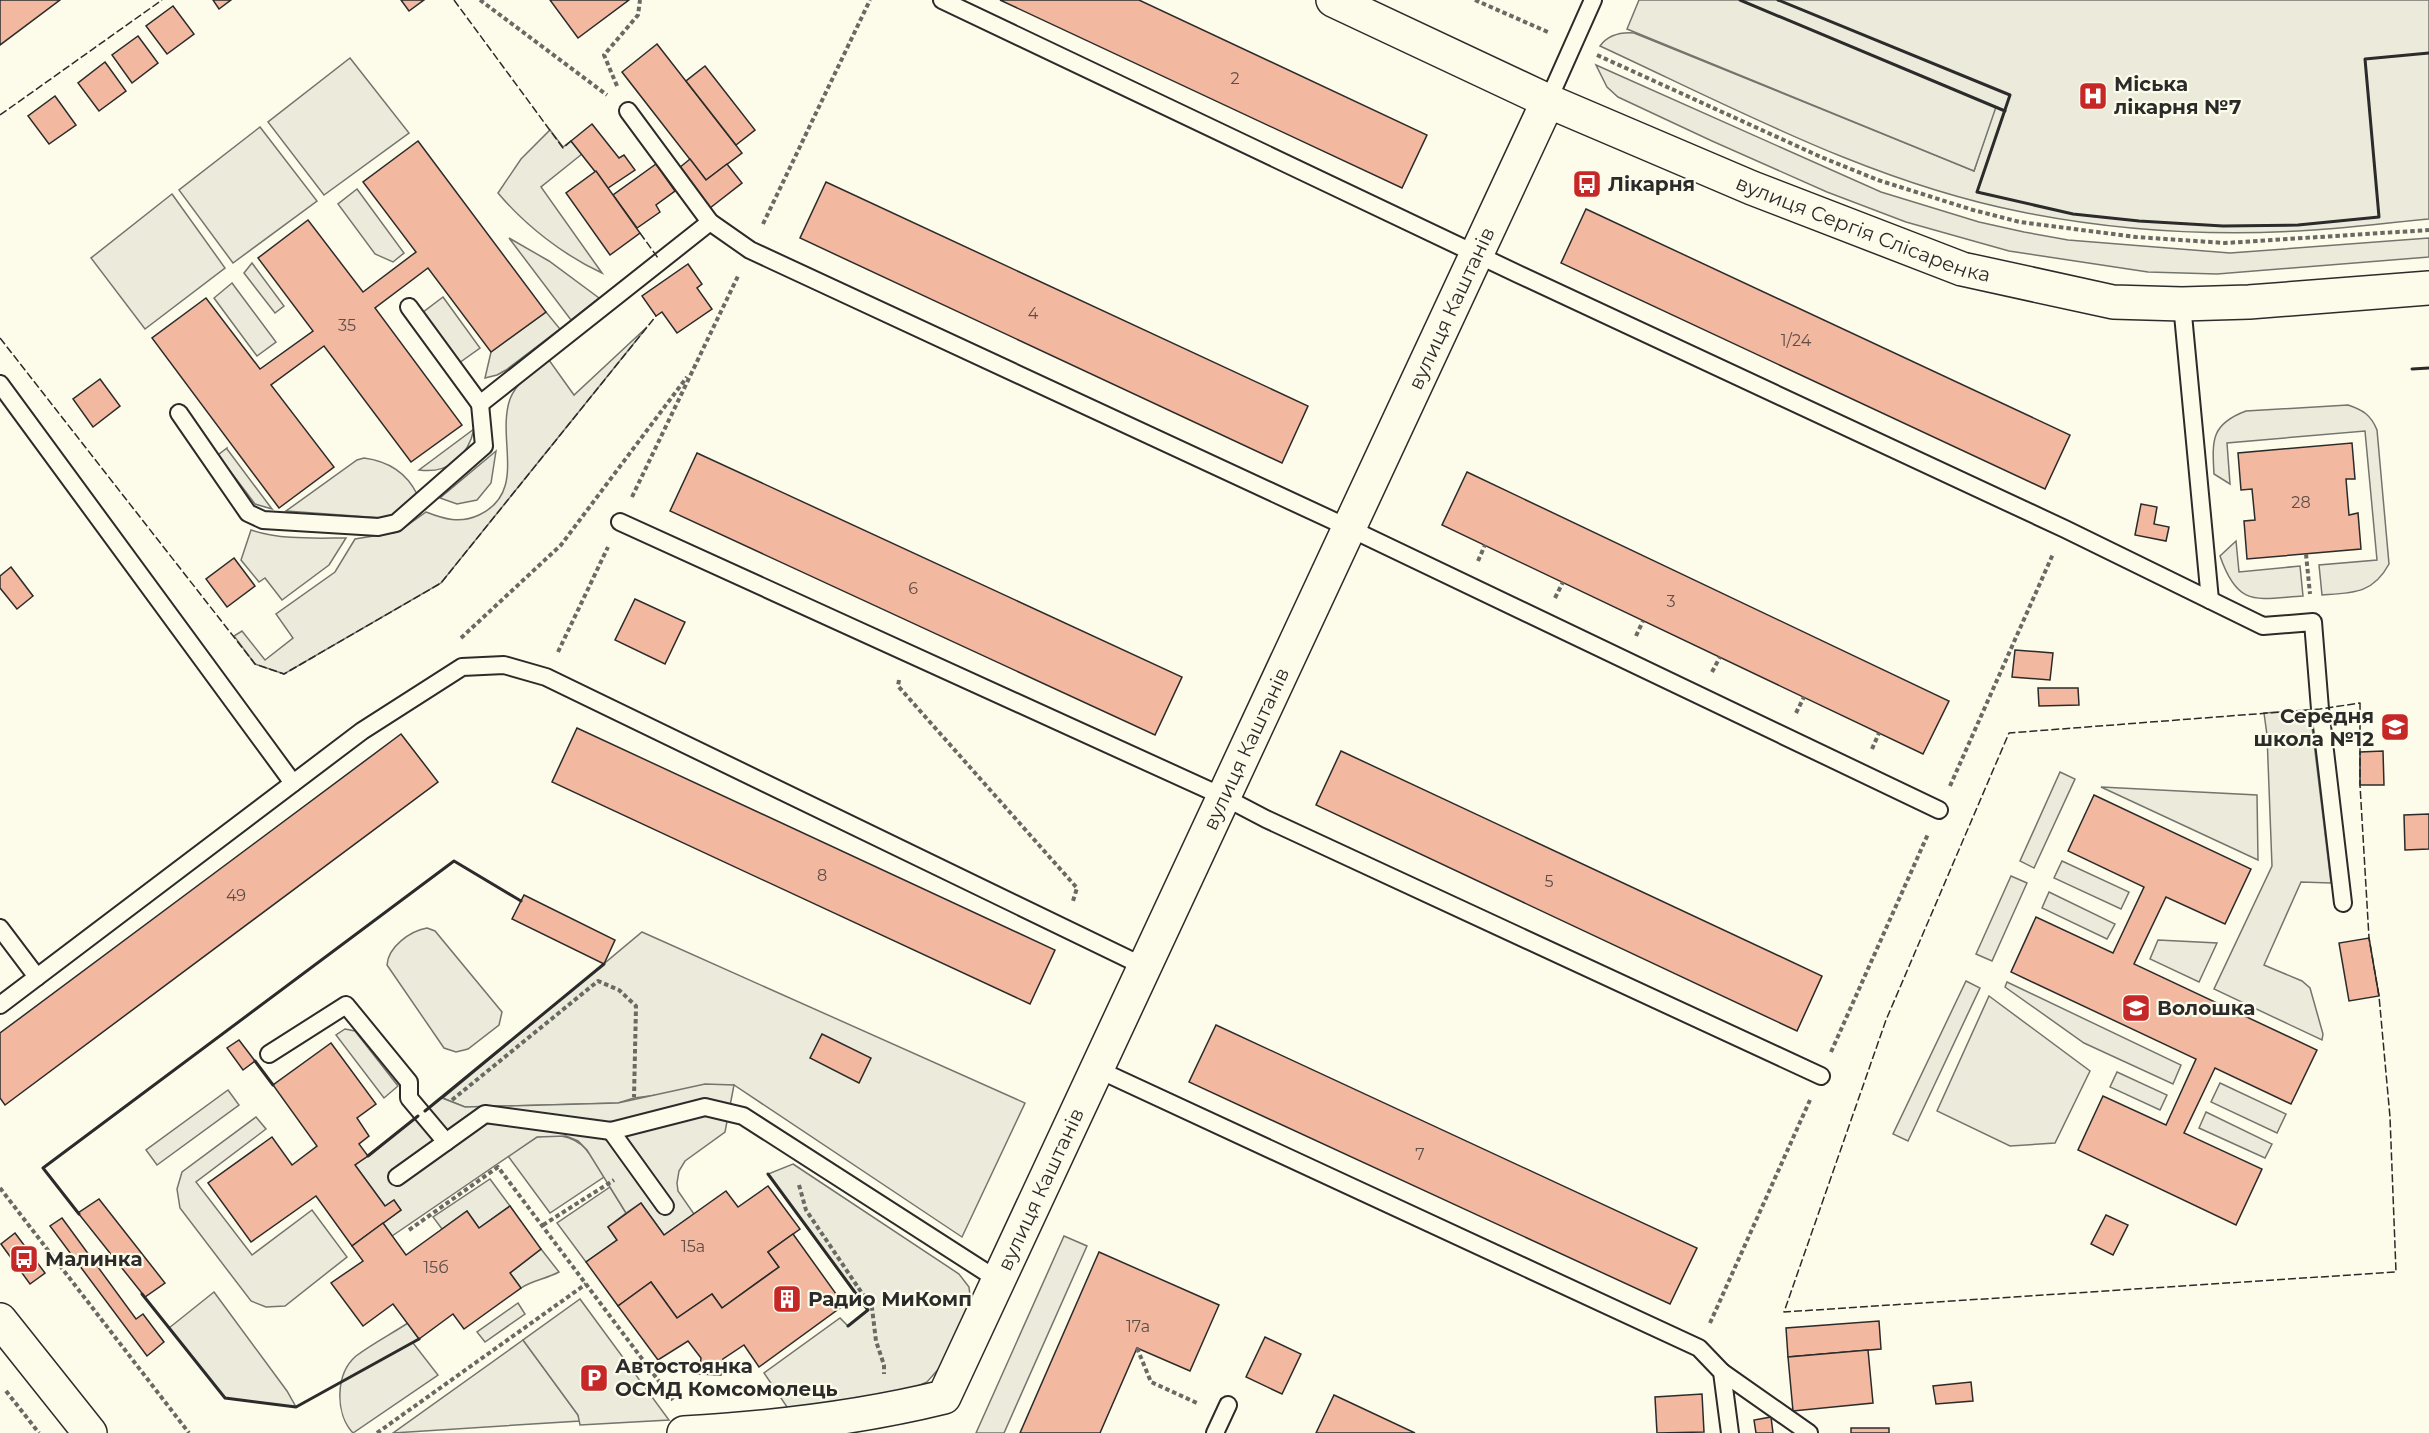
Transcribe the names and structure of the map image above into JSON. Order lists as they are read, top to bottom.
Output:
{
  "streets": {
    "street": ["вулиця Сергія Слісаренка", "вулиця Каштанів"]
  },
  "crossings": [
    ["вулиця Сергія Слісаренка", "вулиця Каштанів"]
  ],
  "places": {
    "hospital": ["Міська лікарня №7"],
    "bus stop": ["Лікарня", "Малинка"],
    "school or university": ["Середня школа №12", "Волошка"],
    "building": ["Радио МиКомп"],
    "parking": ["Автостоянка ОСМД Комсомолець"]
  },
  "house_numbers": [
    "2",
    "4",
    "35",
    "1/24",
    "28",
    "6",
    "3",
    "8",
    "5",
    "49",
    "7",
    "15а",
    "15б",
    "17а"
  ]
}
